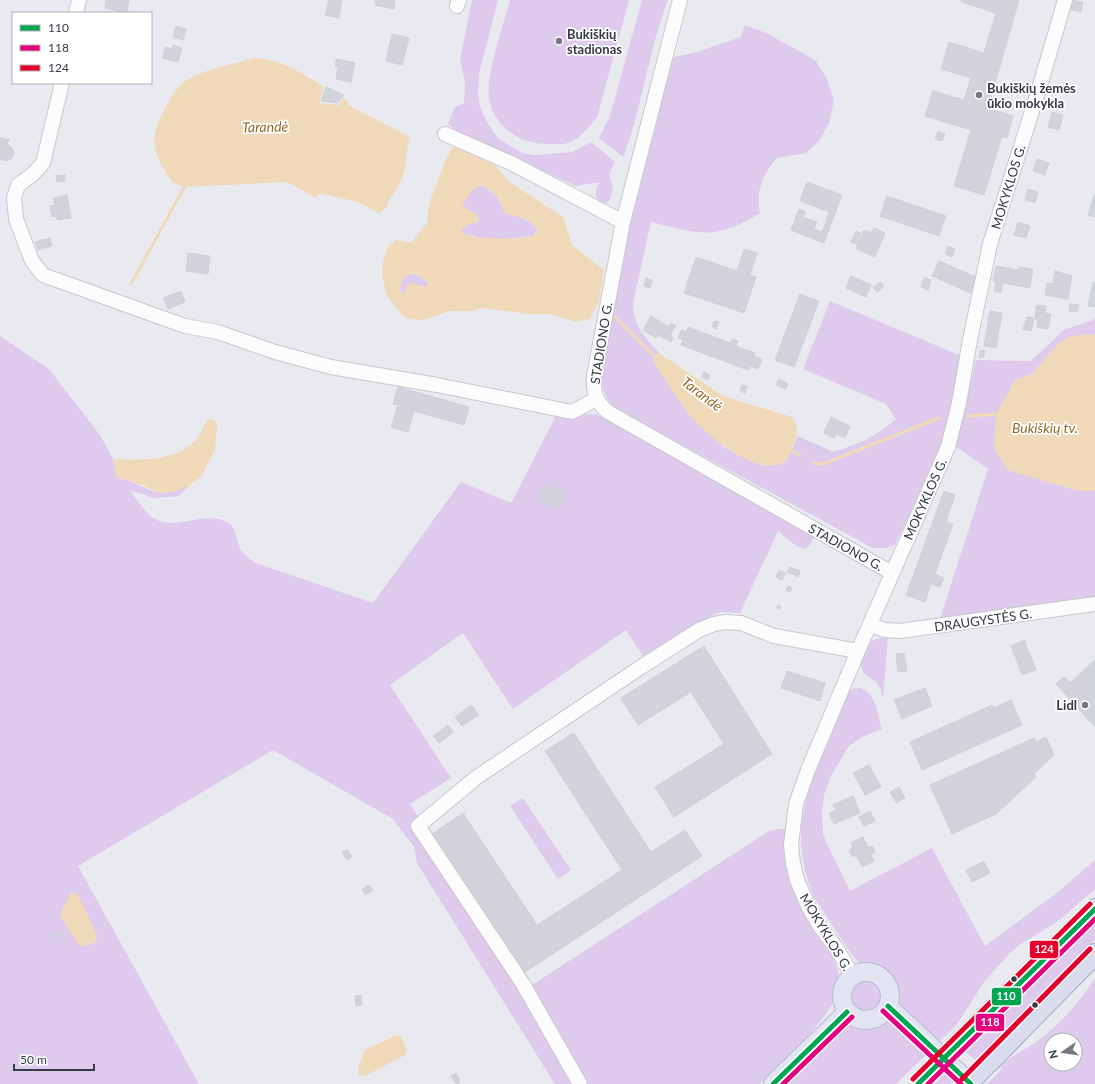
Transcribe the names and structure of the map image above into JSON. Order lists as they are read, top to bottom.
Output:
{
  "streets": {
    "street": ["MOKYKLOS G.", "STADIONO G.", "DRAUGYSTĖS G."]
  },
  "crossings": [
    ["MOKYKLOS G.", "STADIONO G."],
    ["MOKYKLOS G.", "DRAUGYSTĖS G."]
  ],
  "water": ["Tarandė", "Bukiškių tv."],
  "places": ["Bukiškių stadionas", "Bukiškių žemės ūkio mokykla", "Lidl"],
  "lines": ["transit line 124", "transit line 110", "transit line 118"],
  "legend": ["110", "118", "124"],
  "scale_bar": "50 m",
  "north": "left"
}
